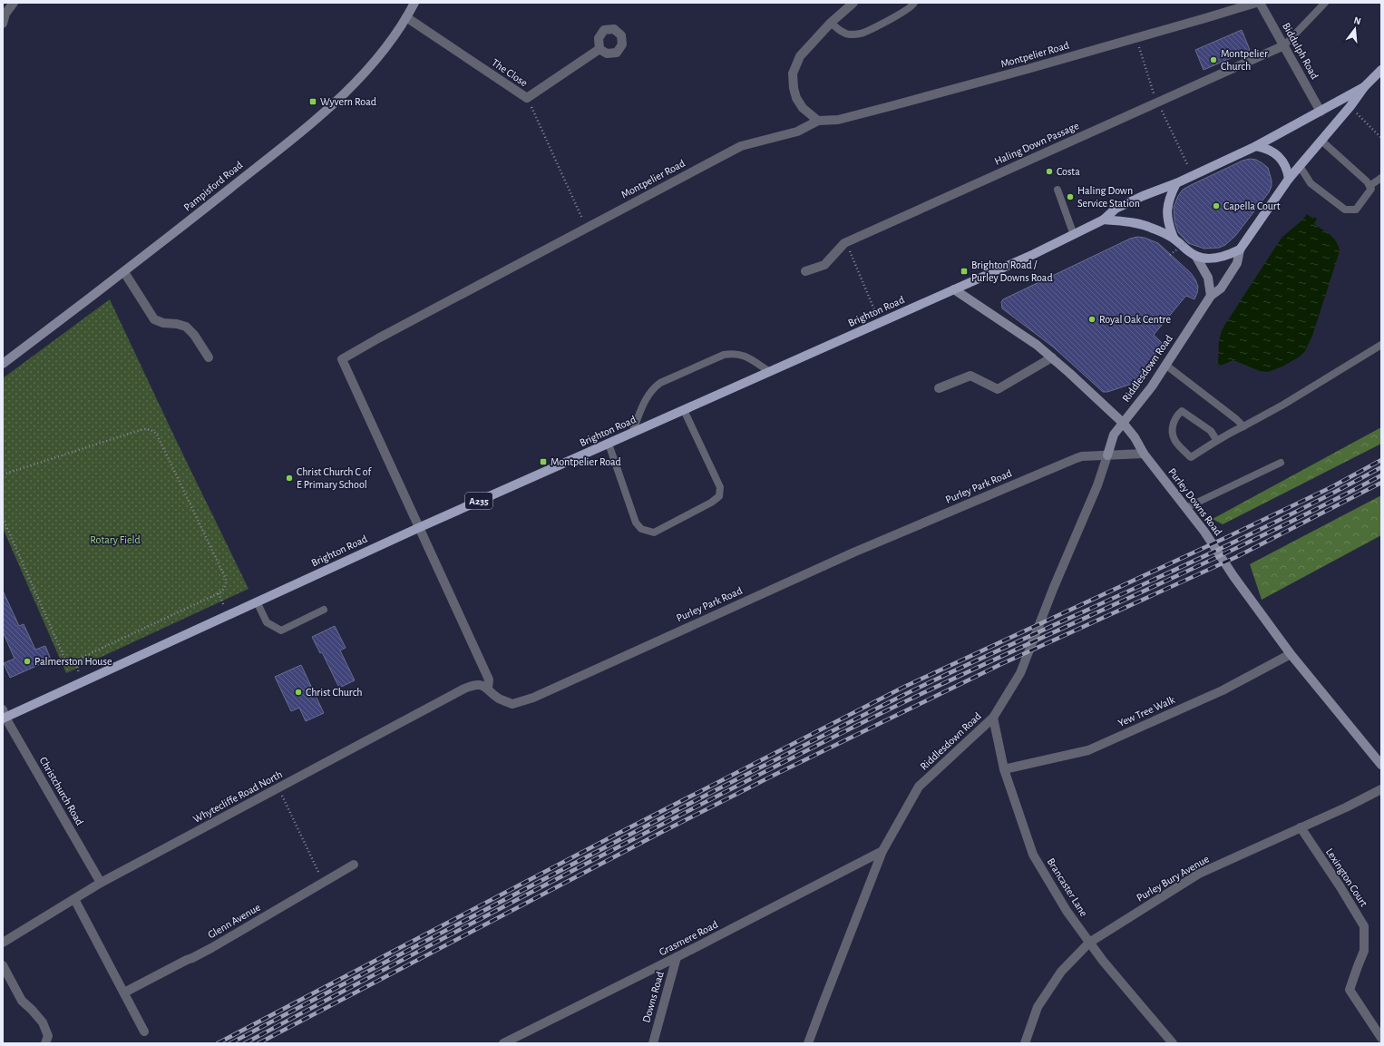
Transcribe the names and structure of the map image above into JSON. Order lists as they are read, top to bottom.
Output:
{
  "streets": {
    "main road": ["Brighton Road", "A235"],
    "street": [
      "Biddulph Road",
      "Montpelier Road",
      "The Close",
      "Haling Down Passage",
      "Pampisford Road",
      "Riddlesdown Road",
      "Purley Park Road",
      "Purley Downs Road",
      "Yew Tree Walk",
      "Christchurch Road",
      "Whytecliffe Road North",
      "Lexington Court",
      "Purley Bury Avenue",
      "Brancaster Lane",
      "Glenn Avenue",
      "Grasmere Road",
      "Downs Road"
    ]
  },
  "crossings": [
    ["Biddulph Road", "Haling Down Passage"],
    ["Montpelier Road", "Brighton Road"],
    ["The Close", "Pampisford Road"],
    ["Brighton Road", "Riddlesdown Road"],
    ["Brighton Road", "Purley Downs Road"],
    ["Brighton Road", "Christchurch Road"],
    ["Riddlesdown Road", "Purley Park Road"],
    ["Riddlesdown Road", "Purley Downs Road"],
    ["Riddlesdown Road", "Brancaster Lane"],
    ["Riddlesdown Road", "Grasmere Road"],
    ["Purley Park Road", "Whytecliffe Road North"],
    ["Purley Downs Road", "Yew Tree Walk"],
    ["Yew Tree Walk", "Brancaster Lane"],
    ["Christchurch Road", "Whytecliffe Road North"],
    ["Lexington Court", "Purley Bury Avenue"],
    ["Purley Bury Avenue", "Brancaster Lane"],
    ["Grasmere Road", "Downs Road"]
  ],
  "parks": ["Rotary Field"],
  "places": {
    "other": [
      "Montpelier Church",
      "Costa",
      "Haling Down Service Station",
      "Capella Court",
      "Royal Oak Centre",
      "Christ Church C of E Primary School",
      "Palmerston House",
      "Christ Church"
    ],
    "transit": ["Wyvern Road", "Brighton Road / Purley Downs Road", "Montpelier Road"]
  },
  "north": "top"
}
